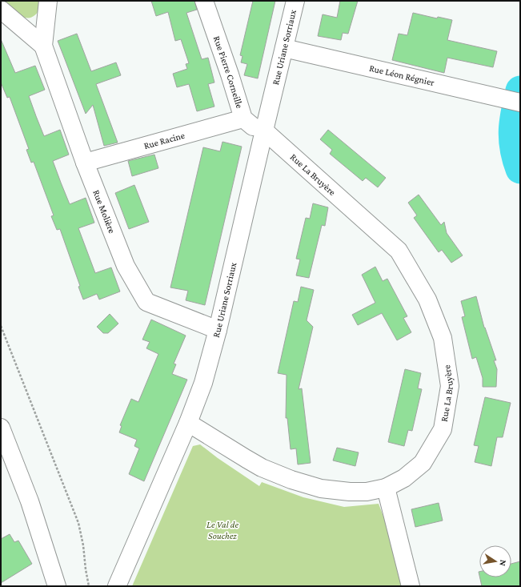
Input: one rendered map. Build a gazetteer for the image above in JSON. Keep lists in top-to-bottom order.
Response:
{
  "streets": {
    "street": [
      "Rue Uriane Sorriaux",
      "Rue Pierre Corneille",
      "Rue Léon Régnier",
      "Rue Racine",
      "Rue La Bruyère",
      "Rue Molière"
    ]
  },
  "crossings": [
    ["Rue Uriane Sorriaux", "Rue Pierre Corneille"],
    ["Rue Uriane Sorriaux", "Rue Léon Régnier"],
    ["Rue Uriane Sorriaux", "Rue La Bruyère"],
    ["Rue Uriane Sorriaux", "Rue Molière"],
    ["Rue Pierre Corneille", "Rue Racine"],
    ["Rue Pierre Corneille", "Rue La Bruyère"],
    ["Rue Racine", "Rue Molière"]
  ],
  "parks": ["Le Val de Souchez"],
  "north": "right"
}
